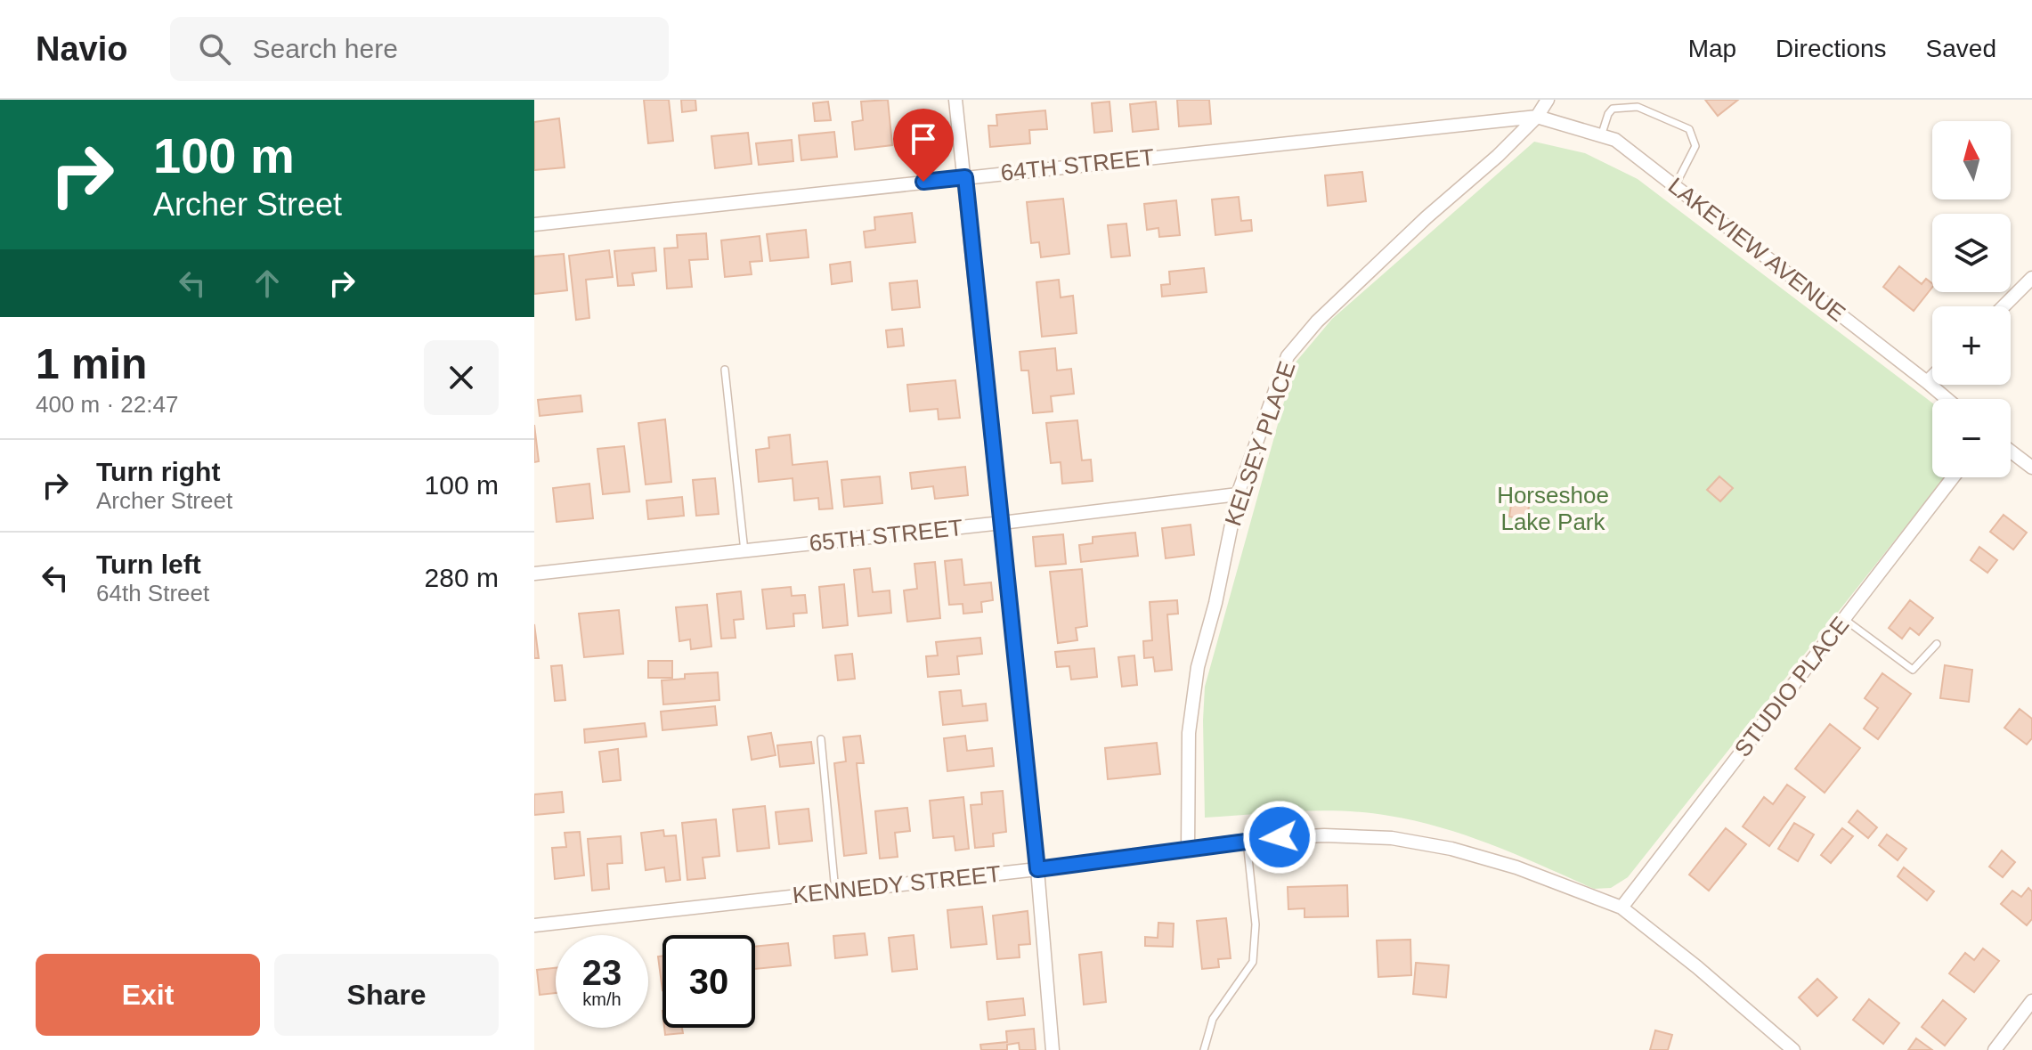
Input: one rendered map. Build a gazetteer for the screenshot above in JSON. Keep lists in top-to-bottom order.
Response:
{
  "streets": {
    "street": [
      "64TH STREET",
      "LAKEVIEW AVENUE",
      "KELSEY PLACE",
      "65TH STREET",
      "STUDIO PLACE",
      "KENNEDY STREET"
    ]
  },
  "crossings": [
    ["64TH STREET", "LAKEVIEW AVENUE"],
    ["64TH STREET", "KELSEY PLACE"],
    ["LAKEVIEW AVENUE", "KELSEY PLACE"],
    ["KELSEY PLACE", "65TH STREET"],
    ["KELSEY PLACE", "KENNEDY STREET"],
    ["STUDIO PLACE", "KENNEDY STREET"]
  ],
  "parks": ["Horseshoe Lake Park"],
  "north": "top",
  "page": {
    "header": "Navio",
    "search": "Search here",
    "nav": ["Map", "Directions", "Saved"],
    "turn": ["100 m", "Archer Street"],
    "map_buttons": ["+", "−"],
    "heading": ["1 min", "400 m · 22:47"],
    "list": [
      {
        "name": "Turn right",
        "note": "Archer Street",
        "value": "100 m"
      },
      {
        "name": "Turn left",
        "note": "64th Street",
        "value": "280 m"
      }
    ],
    "speed": "23 km/h",
    "limit": "30",
    "buttons": ["Exit", "Share"]
  }
}
